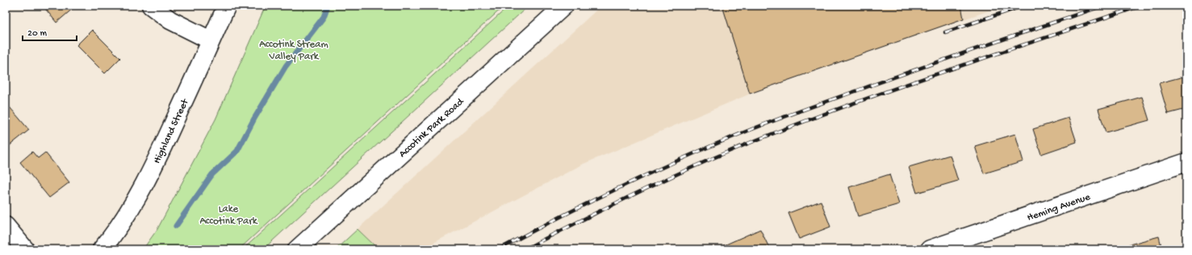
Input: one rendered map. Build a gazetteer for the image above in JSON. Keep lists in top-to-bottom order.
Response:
{
  "streets": {
    "street": ["Accotink Park Road", "Highland Street", "Heming Avenue"]
  },
  "parks": ["Accotink Stream Valley Park", "Lake Accotink Park"],
  "scale_bar": "20 m"
}
